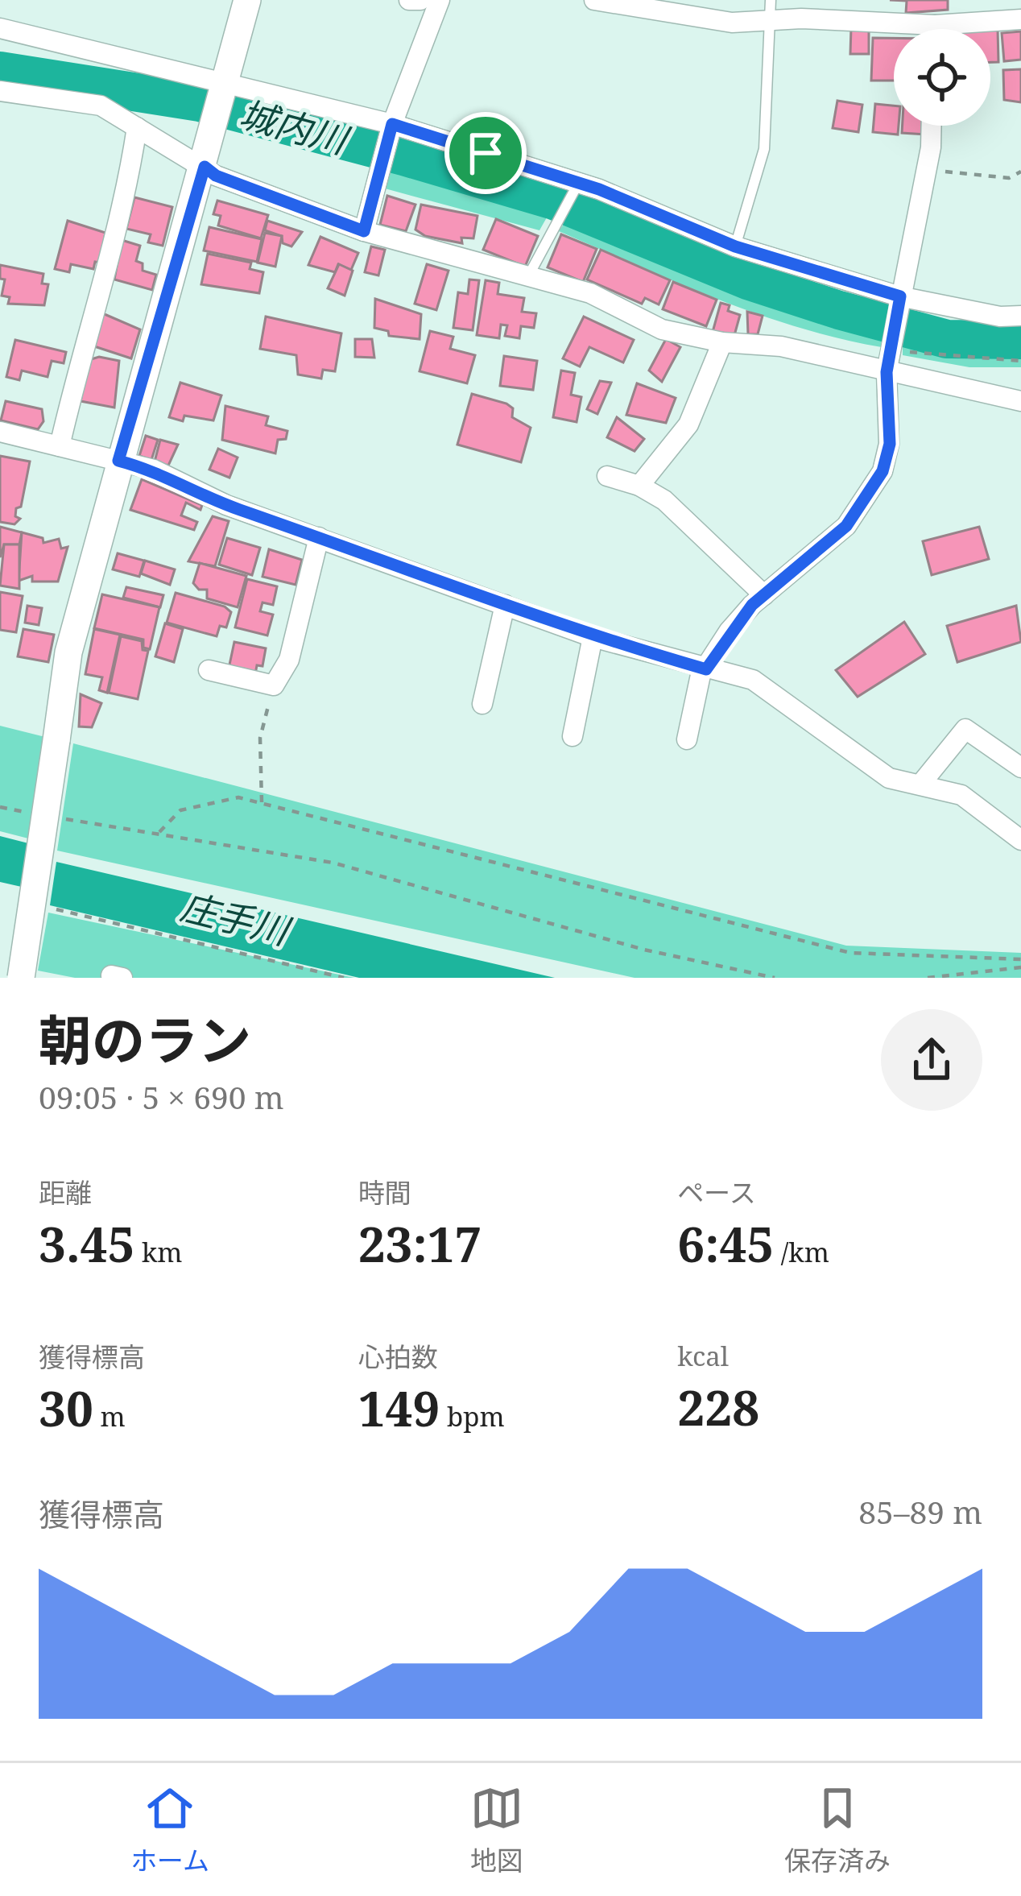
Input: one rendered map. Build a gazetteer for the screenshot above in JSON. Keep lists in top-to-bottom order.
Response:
{
  "water": ["城内川", "庄手川"],
  "page": {
    "heading": ["朝のラン", "09:05 · 5 × 690 m"],
    "stats": [
      ["距離", "3.45 km"],
      ["時間", "23:17"],
      ["ペース", "6:45 /km"],
      ["獲得標高", "30 m"],
      ["心拍数", "149 bpm"],
      ["kcal", "228"]
    ],
    "chart": ["獲得標高", "85–89 m"],
    "tabs": ["ホーム", "地図", "保存済み"]
  }
}
